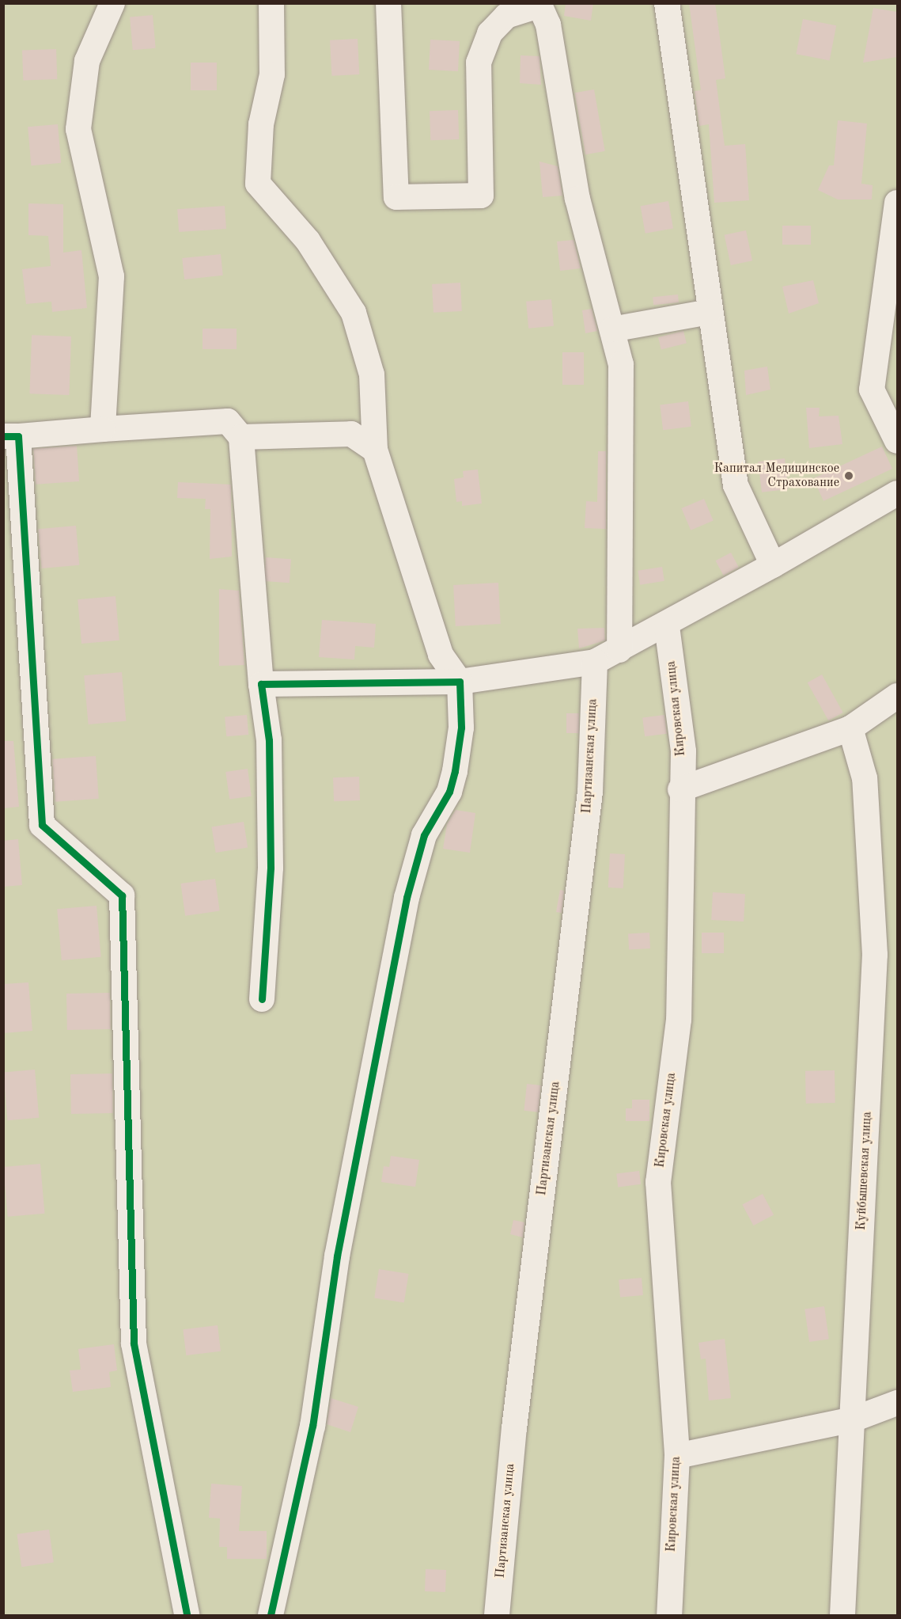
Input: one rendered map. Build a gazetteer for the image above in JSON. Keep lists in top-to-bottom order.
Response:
{
  "streets": {
    "street": ["Кировская улица", "Партизанская улица", "Куйбышевская улица"]
  },
  "places": ["Капитал Медицинское Страхование"]
}
